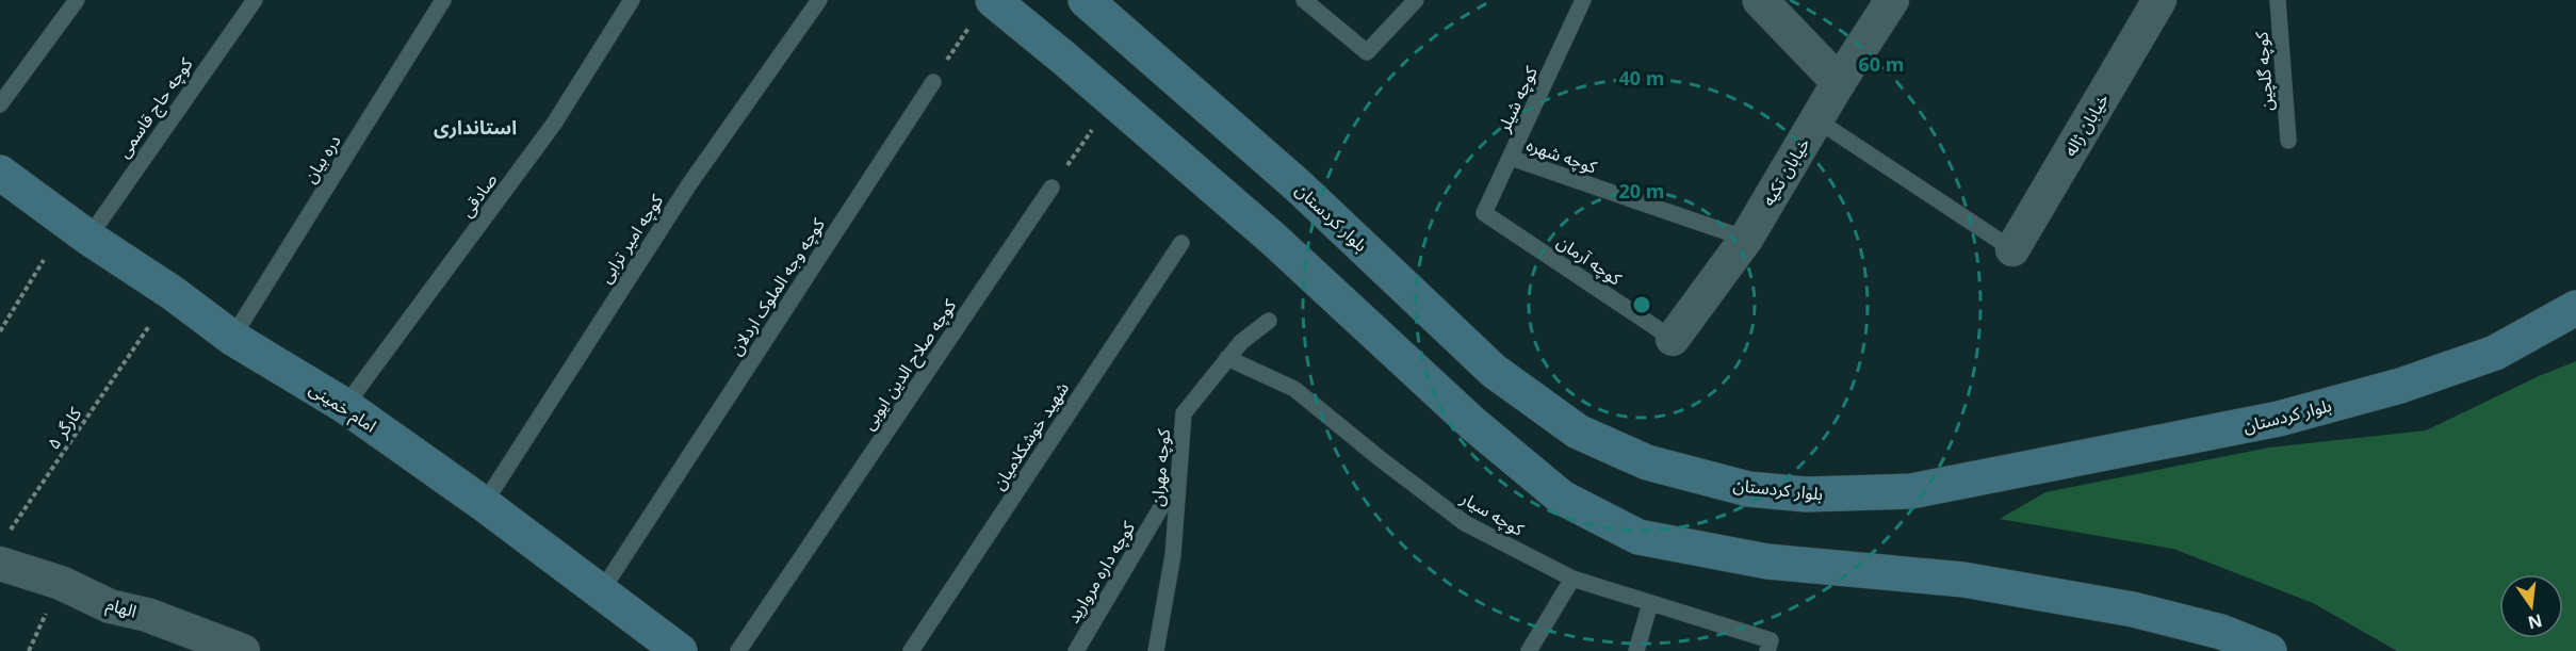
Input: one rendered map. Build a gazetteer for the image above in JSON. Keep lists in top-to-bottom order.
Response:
{
  "streets": {
    "main road": ["بلوار کردستان", "امام خمینی"],
    "street": ["خیابان ژاله", "خیابان تکیه", "الهام"],
    "lane": [
      "کوچه گلچین",
      "کوچه شیلر",
      "کوچه حاج قاسمی",
      "کوچه شهره",
      "دره بیان",
      "صادقی",
      "کوچه امیر ترابی",
      "کوچه آرمان",
      "کوچه وجه الملوک اردلان",
      "کوچه صلاح الدین ایوبی",
      "شهید خوشکلامیان",
      "کوچه مهران",
      "کوچه سیار",
      "کوچه داره مروارید"
    ],
    "path": ["کارگر ۵"]
  },
  "crossings": [
    ["کوچه شیلر", "کوچه شهره"],
    ["کوچه شیلر", "کوچه آرمان"],
    ["کوچه حاج قاسمی", "امام خمینی"],
    ["کوچه شهره", "خیابان تکیه"],
    ["دره بیان", "امام خمینی"],
    ["خیابان تکیه", "کوچه آرمان"],
    ["صادقی", "امام خمینی"],
    ["کوچه امیر ترابی", "امام خمینی"],
    ["کوچه وجه الملوک اردلان", "امام خمینی"],
    ["کارگر ۵", "الهام"],
    ["کوچه مهران", "کوچه سیار"],
    ["کوچه مهران", "کوچه داره مروارید"]
  ],
  "districts": ["استانداری"],
  "north": "bottom",
  "rings": ["60 m", "40 m", "20 m"]
}
